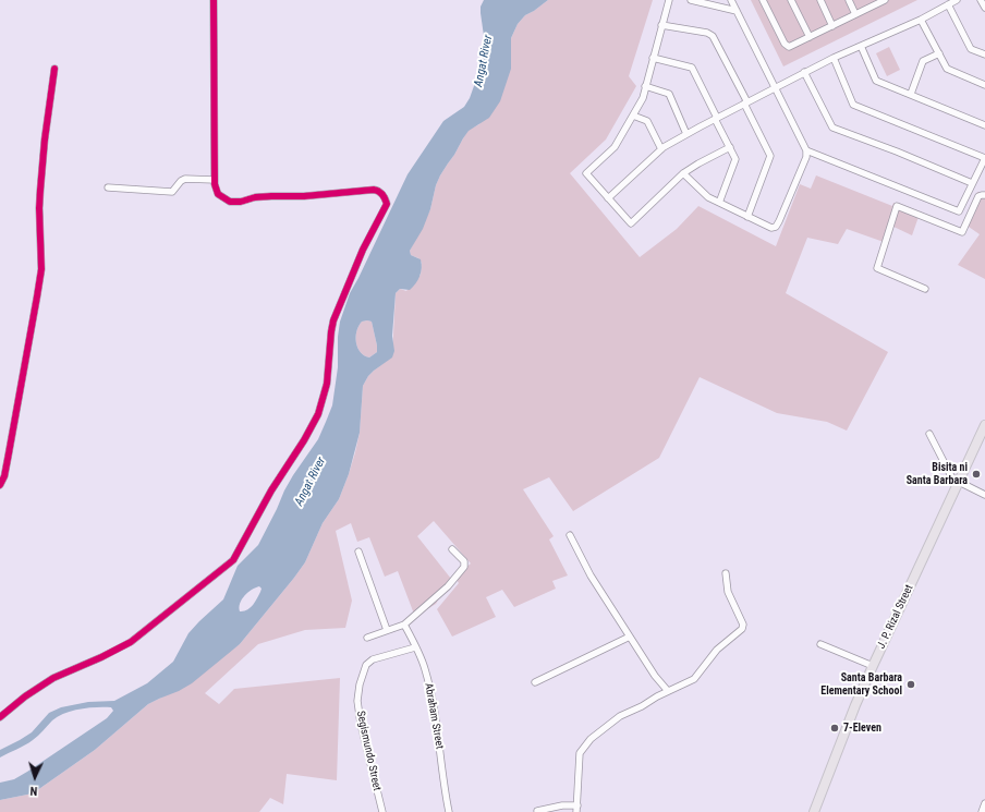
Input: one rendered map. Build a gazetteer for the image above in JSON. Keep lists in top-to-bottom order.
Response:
{
  "streets": {
    "main road": ["J. P. Rizal Street"],
    "street": ["Abraham Street", "Segismundo Street"]
  },
  "crossings": [
    ["Abraham Street", "Segismundo Street"]
  ],
  "water": ["Angat River"],
  "places": ["Bisita ni Santa Barbara", "Santa Barbara Elementary School", "7-Eleven"],
  "north": "bottom"
}
